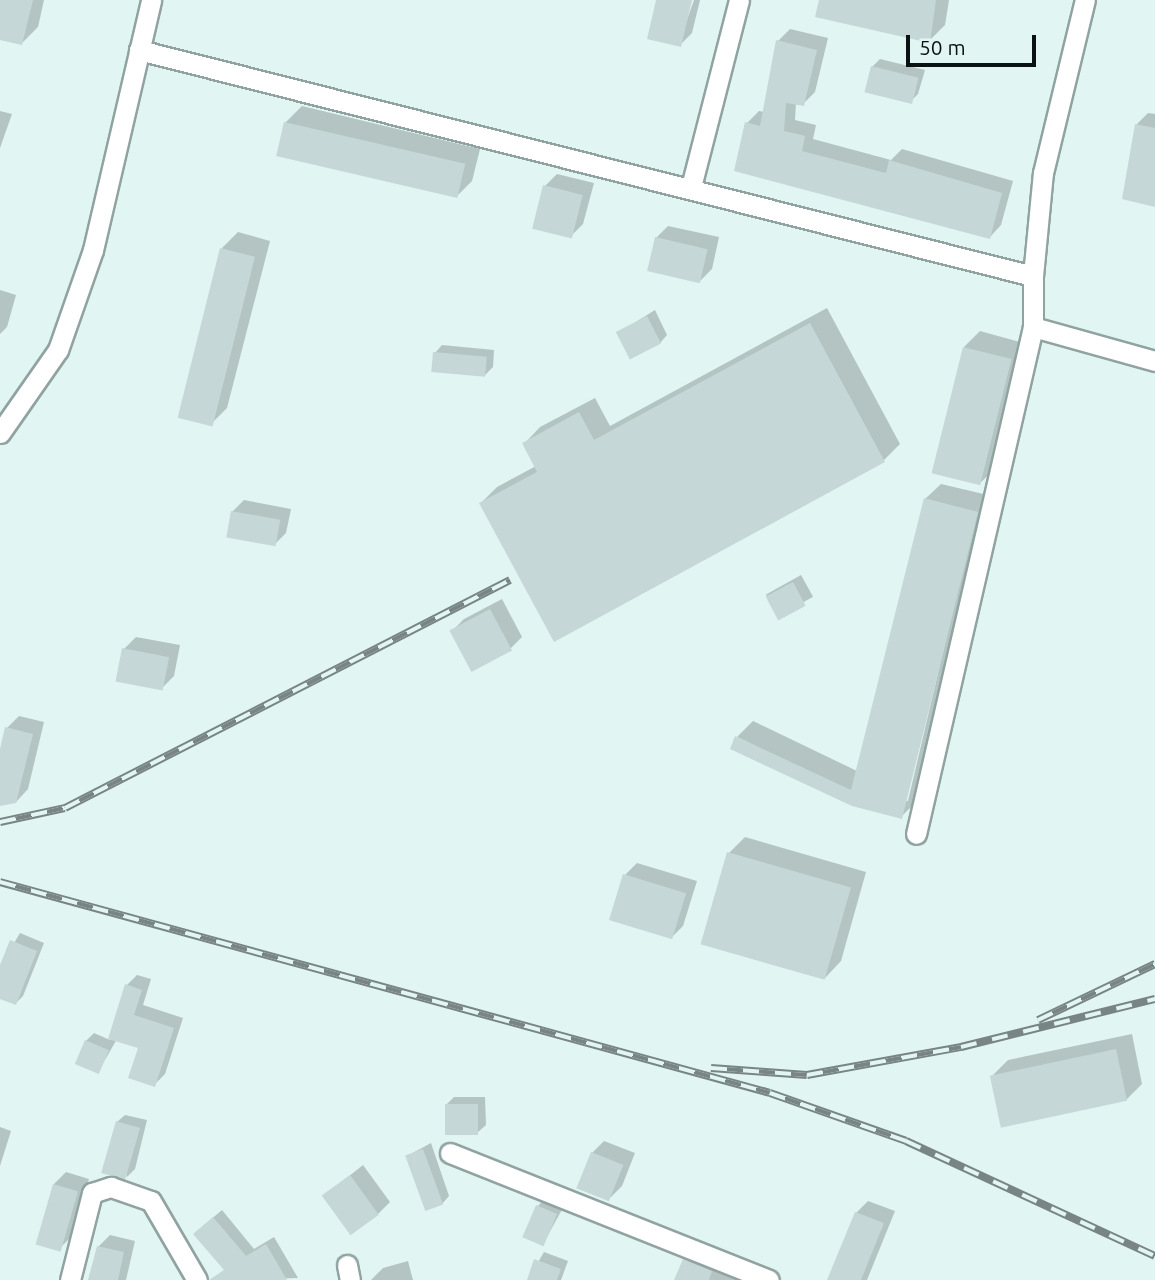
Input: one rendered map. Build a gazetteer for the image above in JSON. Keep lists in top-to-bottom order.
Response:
{
  "scale_bar": "50 m"
}
